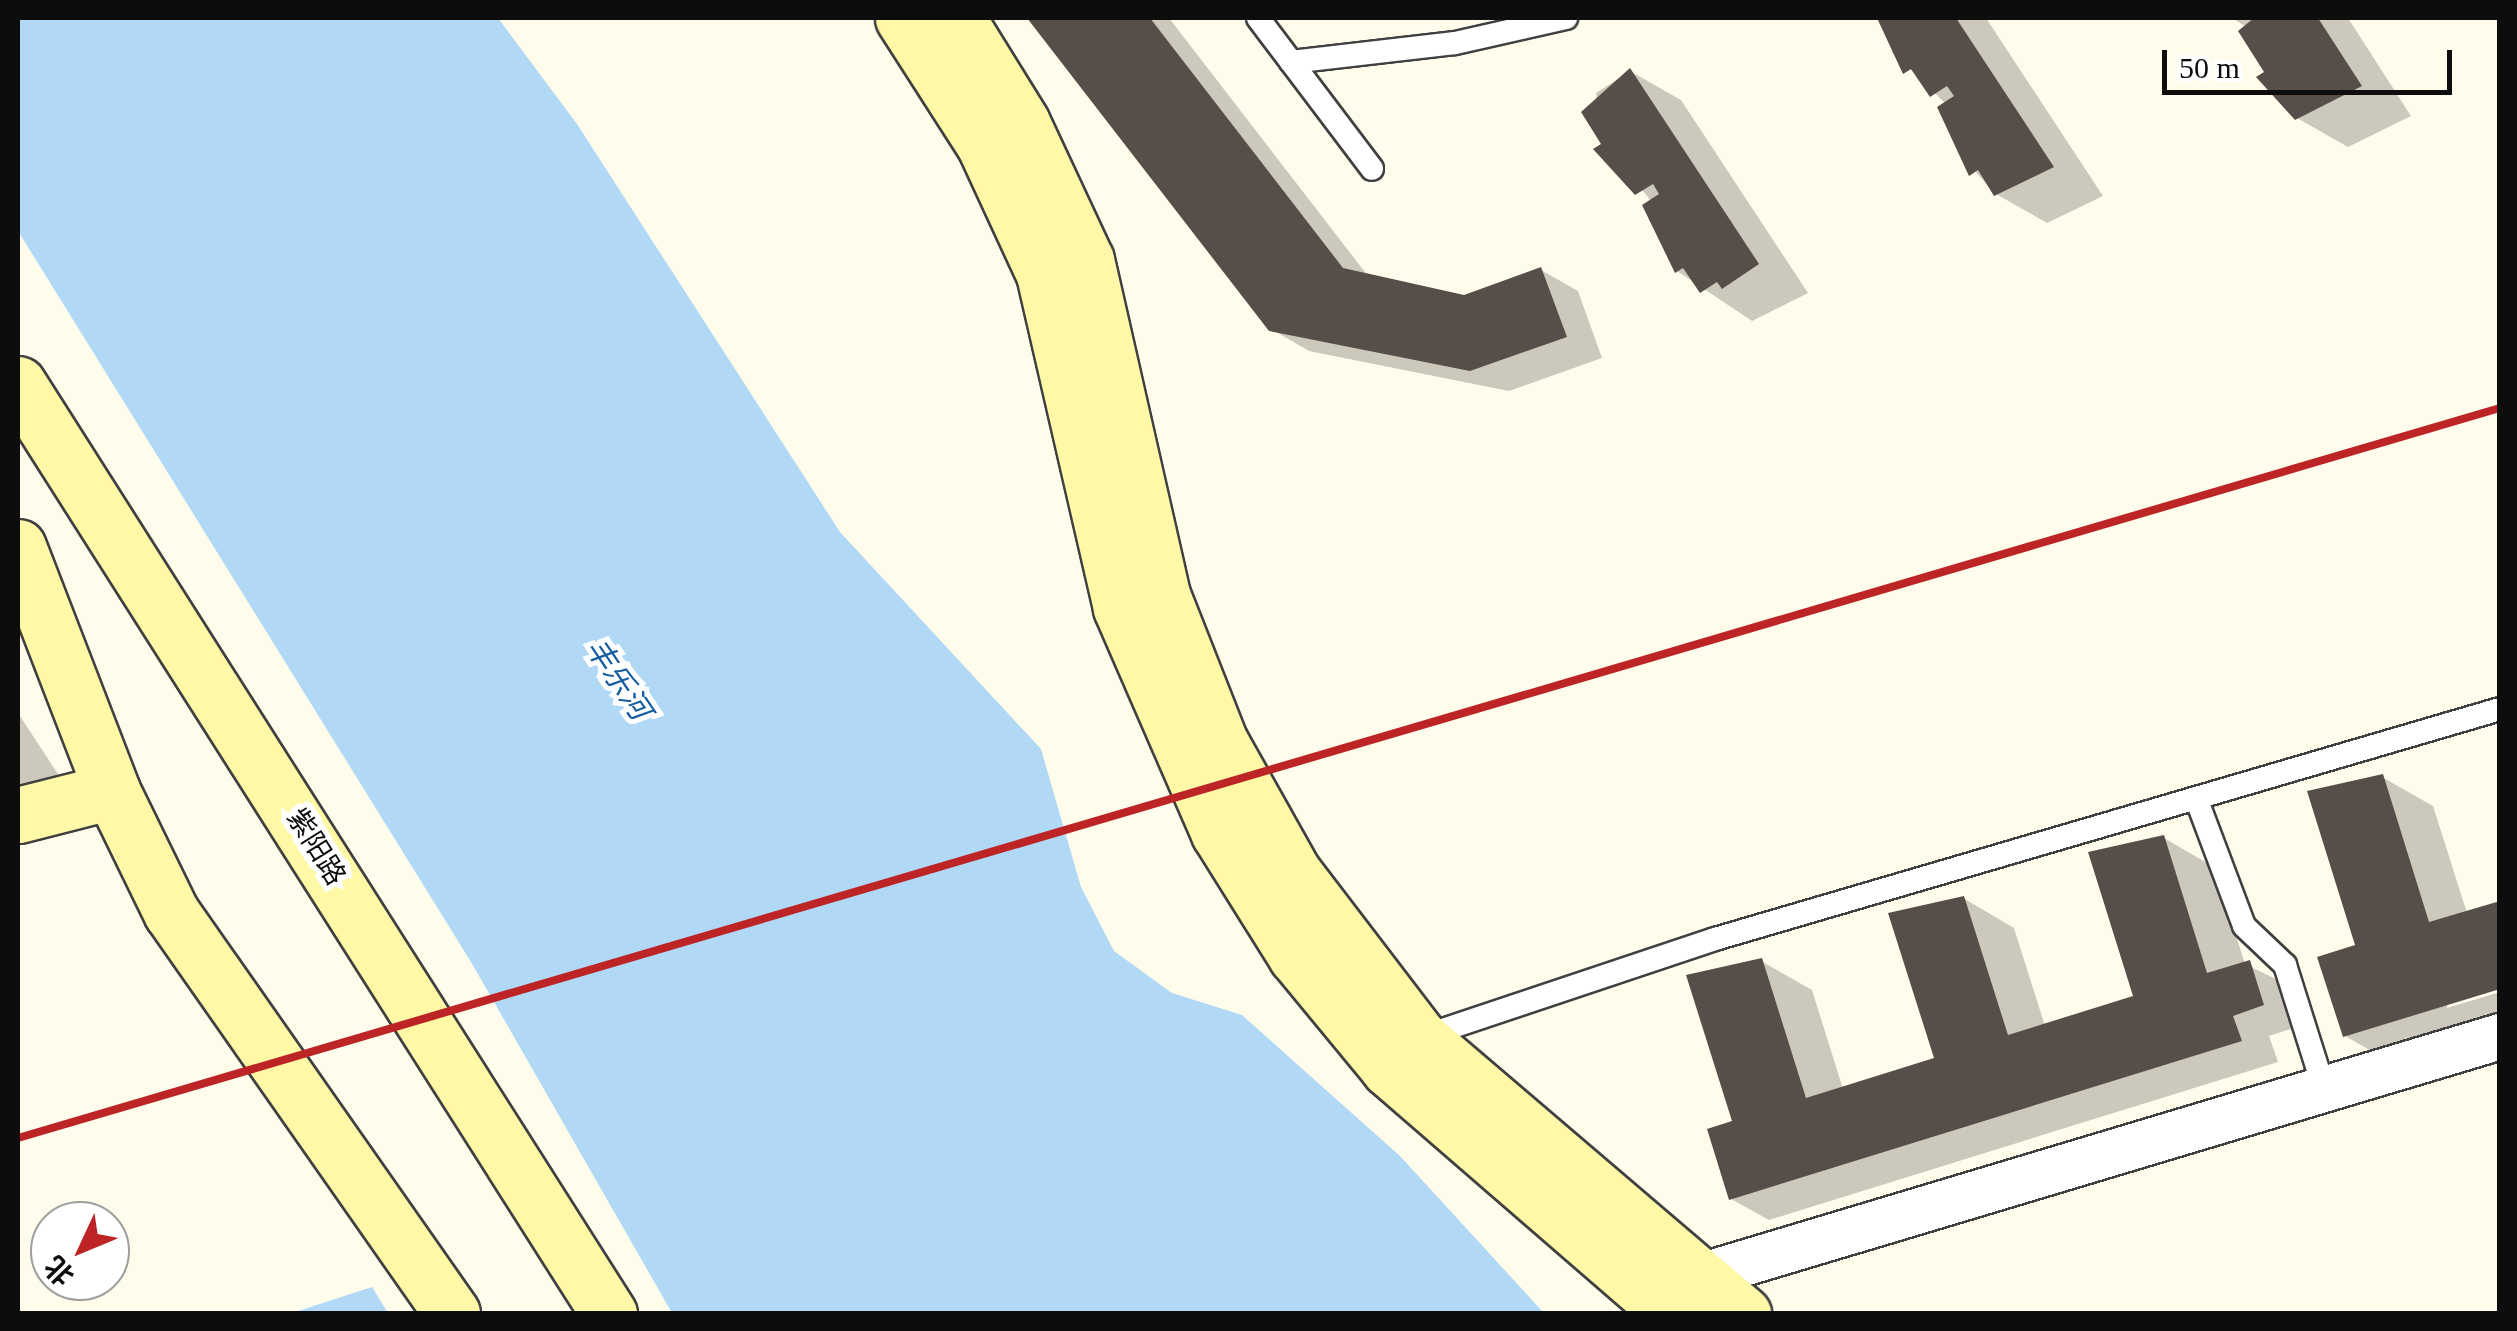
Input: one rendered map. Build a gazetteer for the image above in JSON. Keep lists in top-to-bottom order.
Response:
{
  "streets": {
    "street": ["紫阳路"]
  },
  "water": ["丰乐河"],
  "scale_bar": "50 m",
  "north": "bottom left"
}
